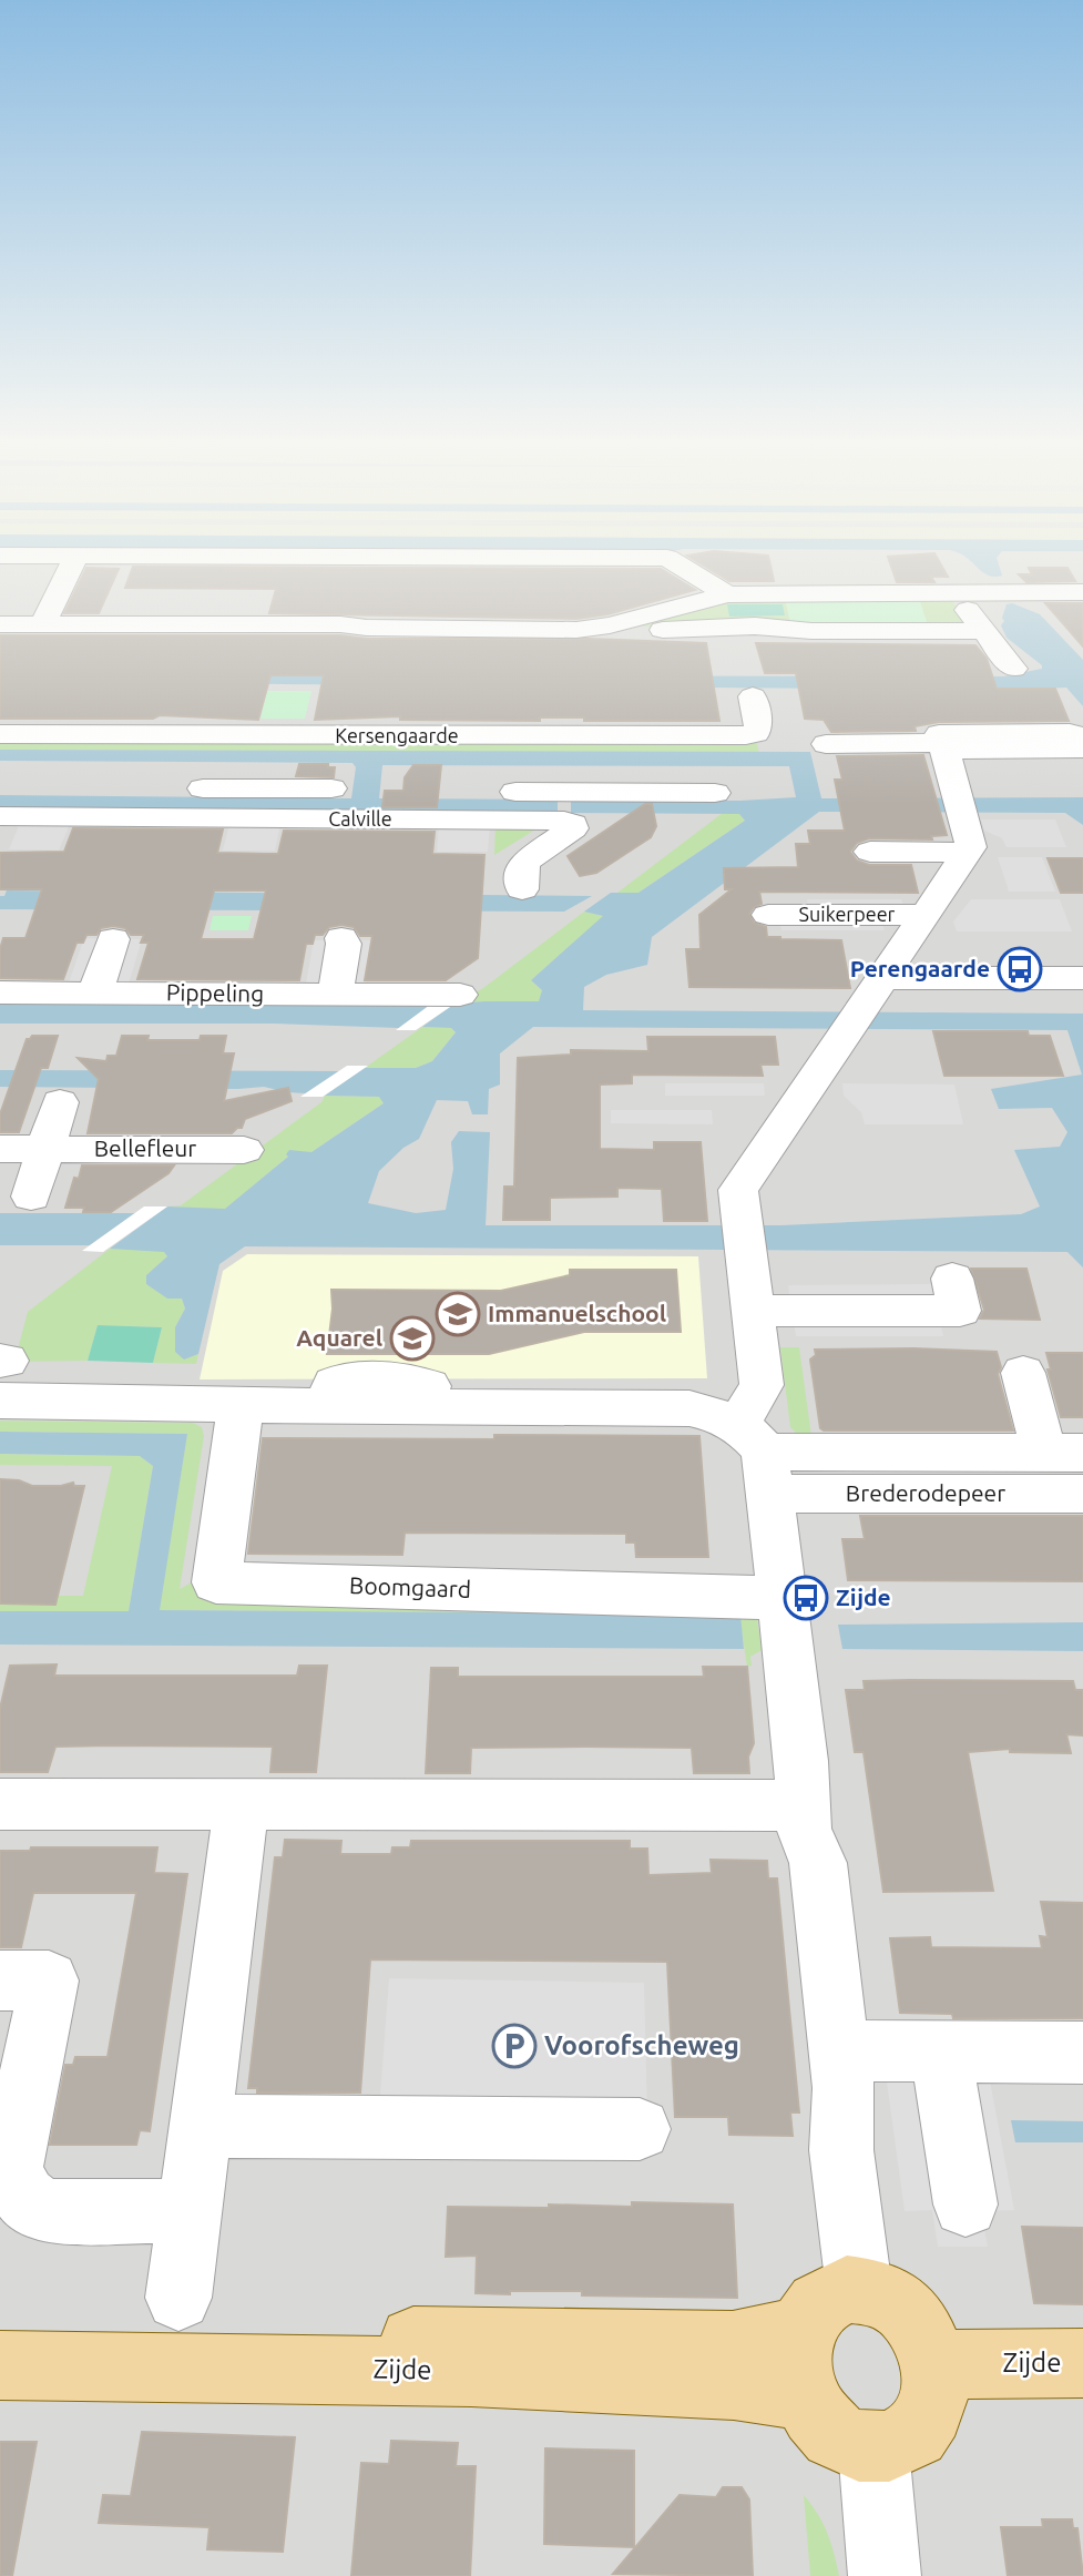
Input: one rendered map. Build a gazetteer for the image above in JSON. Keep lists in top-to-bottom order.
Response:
{
  "streets": {
    "main road": ["Zijde"],
    "street": [
      "Kersengaarde",
      "Calville",
      "Suikerpeer",
      "Pippeling",
      "Bellefleur",
      "Brederodepeer",
      "Boomgaard"
    ]
  },
  "places": {
    "bus stop": ["Perengaarde", "Zijde"],
    "school or university": ["Immanuelschool", "Aquarel"],
    "parking": ["Voorofscheweg"]
  }
}
